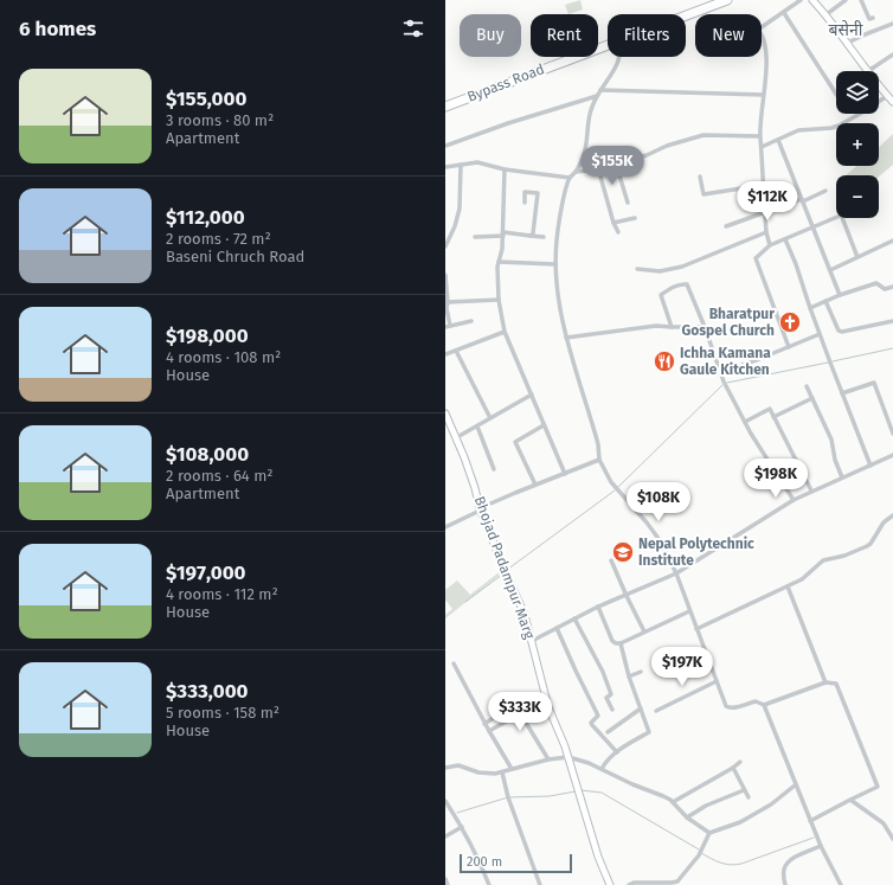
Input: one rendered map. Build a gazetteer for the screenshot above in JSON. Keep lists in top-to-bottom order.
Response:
{
  "streets": {
    "highway": ["Bypass Road"],
    "street": ["Bhojad Padampur Marg"]
  },
  "districts": ["बसेनी"],
  "places": {
    "church": ["Bharatpur Gospel Church"],
    "restaurant": ["Ichha Kamana Gaule Kitchen"],
    "school or university": ["Nepal Polytechnic Institute"]
  },
  "scale_bar": "200 m",
  "page": {
    "heading": "6 homes",
    "chip": [
      "Buy",
      "Rent",
      "Filters",
      "New"
    ],
    "list": [
      {
        "name": "$155,000",
        "note": "3 rooms · 80 m² · Apartment"
      },
      {
        "name": "$112,000",
        "note": "2 rooms · 72 m² · Baseni Chruch Road"
      },
      {
        "name": "$198,000",
        "note": "4 rooms · 108 m² · House"
      },
      {
        "name": "$108,000",
        "note": "2 rooms · 64 m² · Apartment"
      },
      {
        "name": "$197,000",
        "note": "4 rooms · 112 m² · House"
      },
      {
        "name": "$333,000",
        "note": "5 rooms · 158 m² · House"
      }
    ],
    "map_buttons": ["+", "−"],
    "price": [
      "$155K",
      "$112K",
      "$198K",
      "$108K",
      "$197K",
      "$333K"
    ],
    "scale": "200 m"
  }
}
